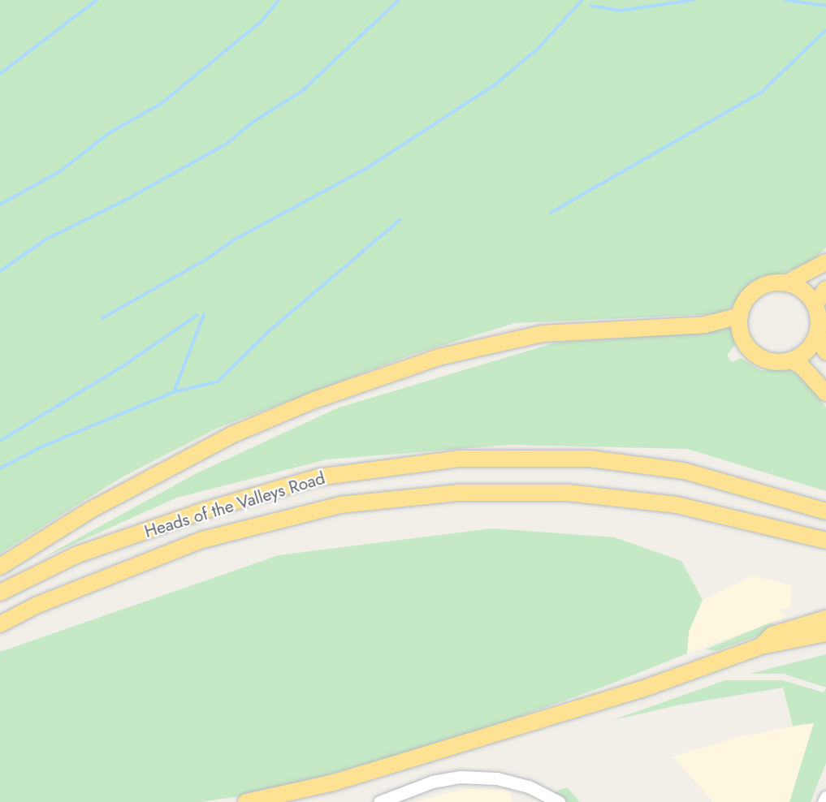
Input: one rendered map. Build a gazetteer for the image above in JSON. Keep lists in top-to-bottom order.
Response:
{
  "streets": {
    "highway": ["Heads of the Valleys Road"]
  }
}
